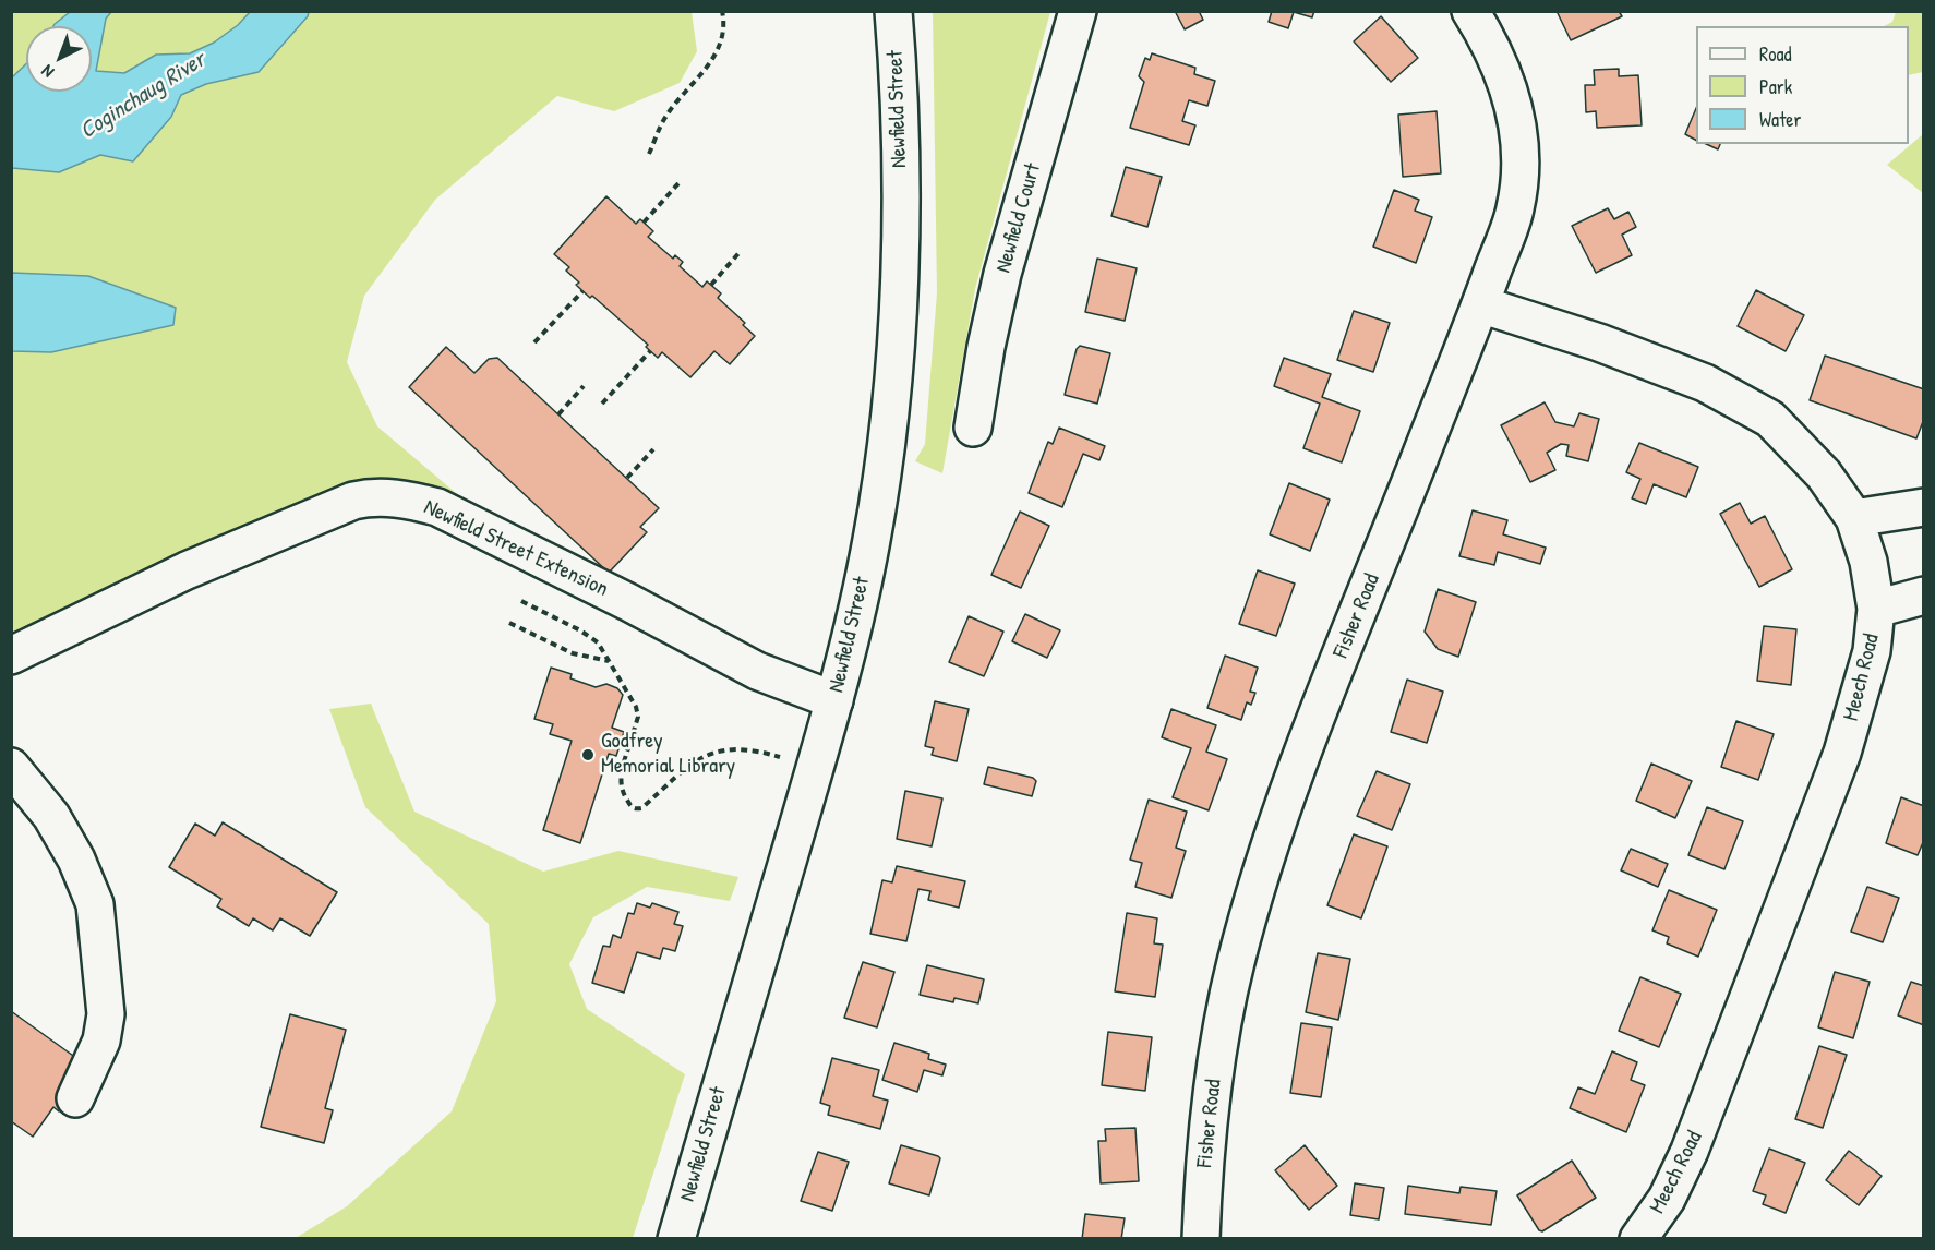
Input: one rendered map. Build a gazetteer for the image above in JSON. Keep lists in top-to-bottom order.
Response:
{
  "streets": {
    "street": [
      "Newfield Street",
      "Newfield Court",
      "Newfield Street Extension",
      "Fisher Road",
      "Meech Road"
    ]
  },
  "crossings": [
    ["Newfield Street", "Newfield Street Extension"],
    ["Fisher Road", "Meech Road"]
  ],
  "water": ["Coginchaug River"],
  "places": ["Godfrey Memorial Library"],
  "legend": ["Road", "Park", "Water"],
  "north": "bottom left"
}
